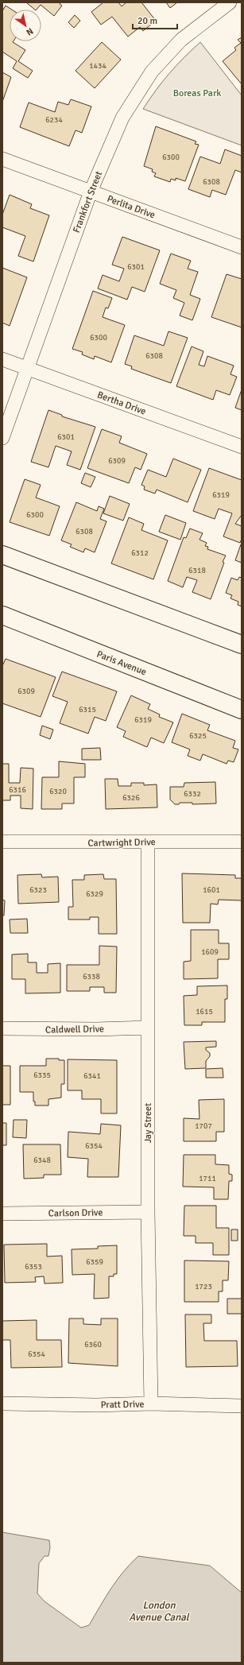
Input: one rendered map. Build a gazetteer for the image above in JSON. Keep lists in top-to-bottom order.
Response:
{
  "streets": {
    "street": [
      "Frankfort Street",
      "Perlita Drive",
      "Bertha Drive",
      "Paris Avenue",
      "Cartwright Drive",
      "Caldwell Drive",
      "Jay Street",
      "Carlson Drive",
      "Pratt Drive"
    ]
  },
  "crossings": [
    ["Frankfort Street", "Perlita Drive"],
    ["Frankfort Street", "Bertha Drive"],
    ["Cartwright Drive", "Jay Street"],
    ["Caldwell Drive", "Jay Street"],
    ["Jay Street", "Carlson Drive"],
    ["Jay Street", "Pratt Drive"]
  ],
  "water": ["London Avenue Canal"],
  "parks": ["Boreas Park"],
  "house_numbers": [
    "1434",
    "6234",
    "6300",
    "6308",
    "6301",
    "6300",
    "6308",
    "6301",
    "6309",
    "6319",
    "6300",
    "6308",
    "6312",
    "6318",
    "6309",
    "6315",
    "6319",
    "6325",
    "6316",
    "6320",
    "6332",
    "6326",
    "6323",
    "1601",
    "6329",
    "1609",
    "6338",
    "1615",
    "6335",
    "6341",
    "1707",
    "6354",
    "6348",
    "1711",
    "6359",
    "6353",
    "1723",
    "6360",
    "6354"
  ],
  "scale_bar": "20 m",
  "north": "bottom right"
}
